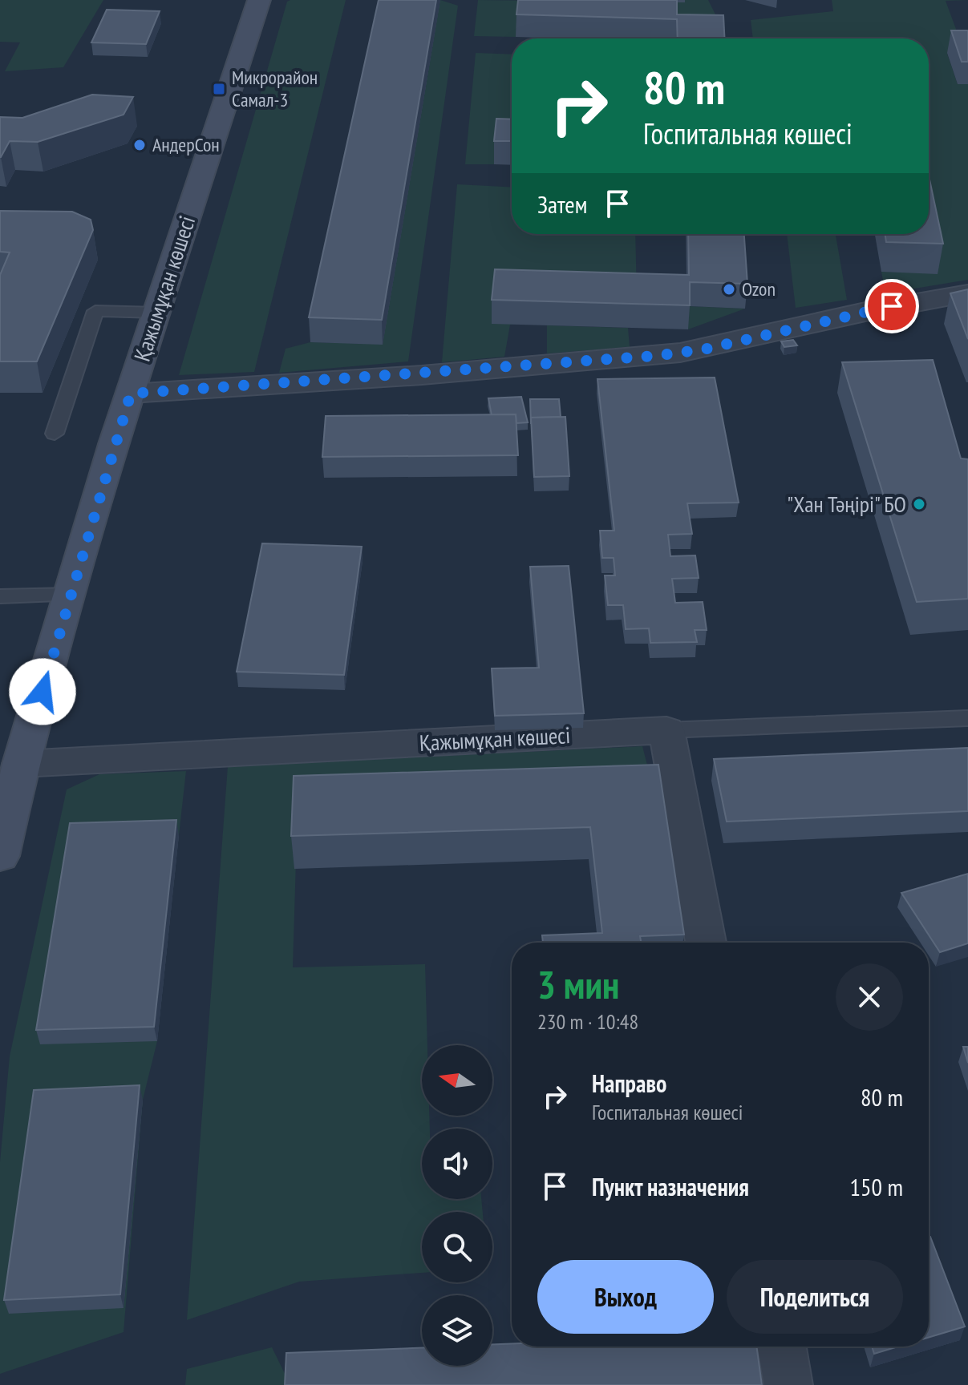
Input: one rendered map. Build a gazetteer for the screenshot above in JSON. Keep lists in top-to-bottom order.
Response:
{
  "streets": {
    "street": ["Қажымұқан көшесі"]
  },
  "places": {
    "transit": ["Микрорайон Самал-3"],
    "other": ["АндерСон", "Ozon", "\"Хан Тәңірі\" БО"]
  },
  "north": "left",
  "page": {
    "turn": ["80 m", "Госпитальная көшесі"],
    "then": "Затем",
    "heading": ["3 мин", "230 m · 10:48"],
    "list": [
      {
        "name": "Направо",
        "note": "Госпитальная көшесі",
        "value": "80 m"
      },
      {
        "name": "Пункт назначения",
        "value": "150 m"
      }
    ],
    "buttons": ["Выход", "Поделиться"]
  }
}
